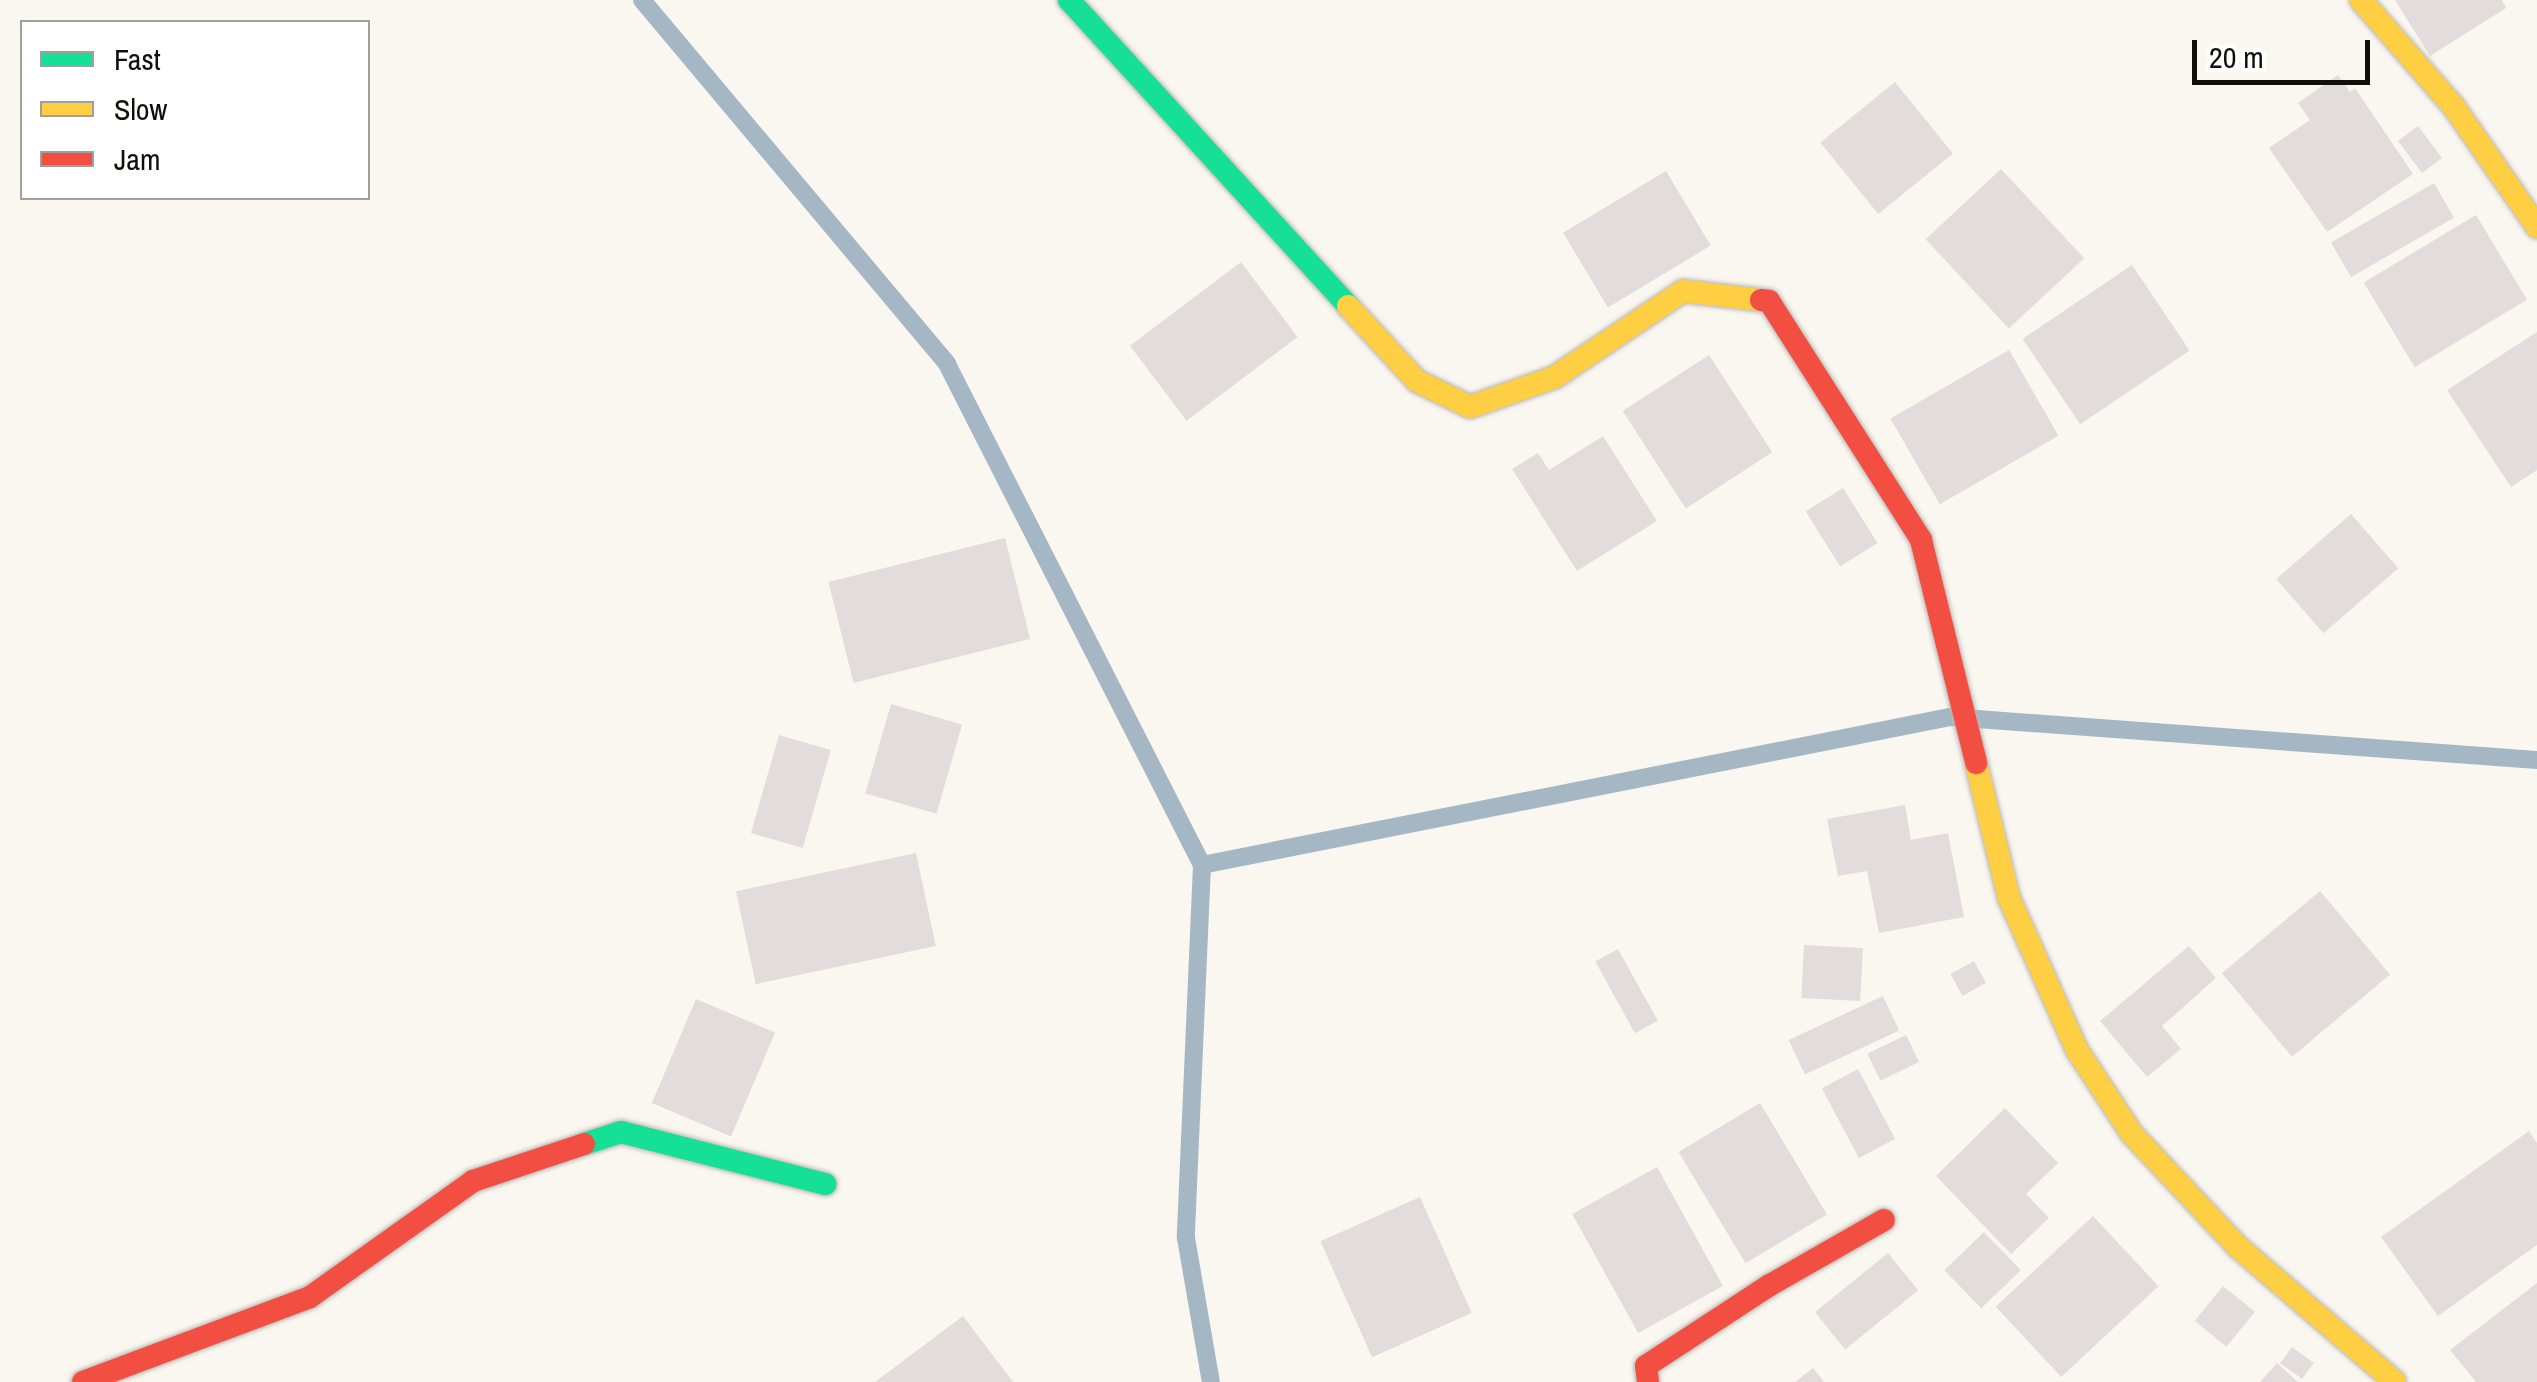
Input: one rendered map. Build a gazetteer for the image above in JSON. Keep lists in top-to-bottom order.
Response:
{
  "legend": ["Fast", "Slow", "Jam"],
  "scale_bar": "20 m"
}
